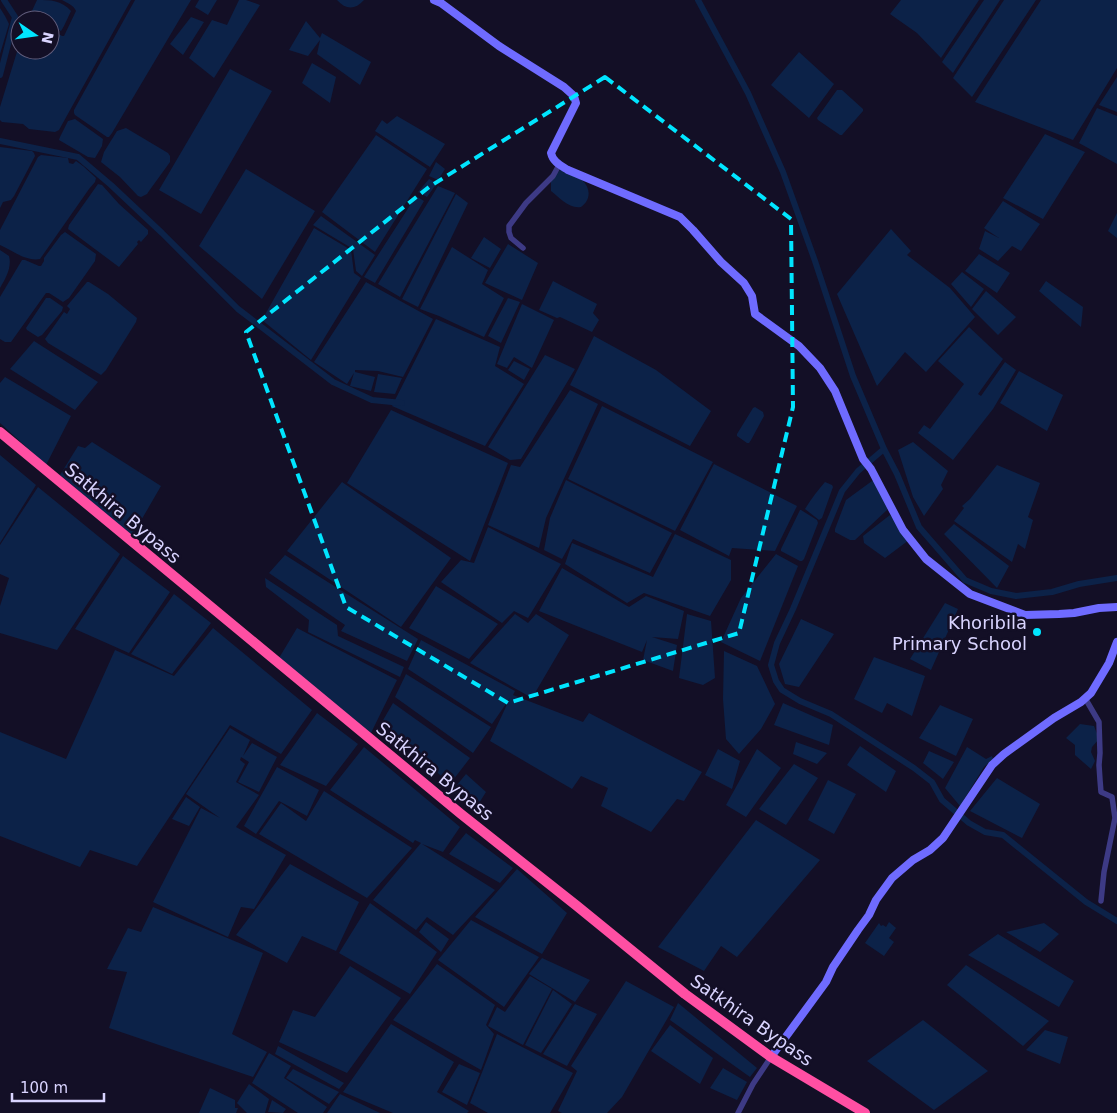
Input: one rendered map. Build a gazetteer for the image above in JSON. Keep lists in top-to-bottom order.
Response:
{
  "streets": {
    "highway": ["Satkhira Bypass"]
  },
  "places": ["Khoribila Primary School"],
  "scale_bar": "100 m",
  "north": "right"
}
